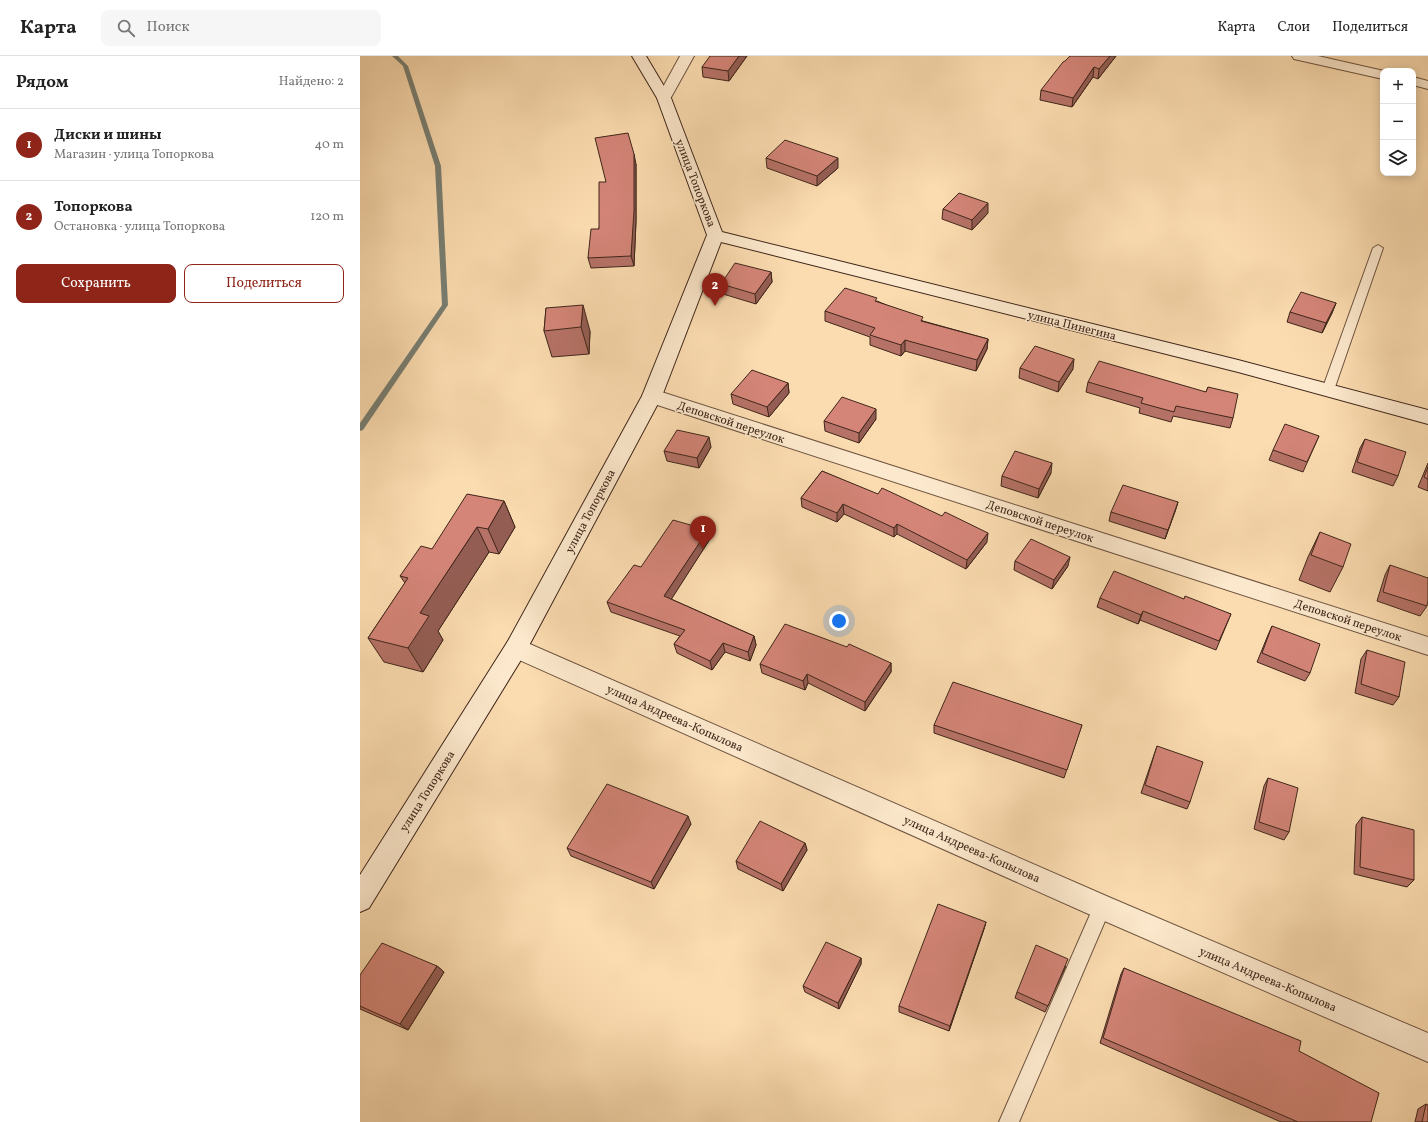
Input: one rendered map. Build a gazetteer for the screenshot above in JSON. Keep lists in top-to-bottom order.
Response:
{
  "streets": {
    "street": [
      "улица Топоркова",
      "улица Пинегина",
      "Деповской переулок",
      "улица Андреева-Копылова"
    ]
  },
  "crossings": [
    ["улица Топоркова", "улица Пинегина"],
    ["улица Топоркова", "Деповской переулок"],
    ["улица Топоркова", "улица Андреева-Копылова"]
  ],
  "page": {
    "header": "Карта",
    "search": "Поиск",
    "nav": ["Карта", "Слои", "Поделиться"],
    "heading": ["Рядом", "Найдено: 2"],
    "map_buttons": ["+", "−"],
    "list": [
      {
        "mark": "1",
        "name": "Диски и шины",
        "note": "Магазин · улица Топоркова",
        "value": "40 m"
      },
      {
        "mark": "2",
        "name": "Топоркова",
        "note": "Остановка · улица Топоркова",
        "value": "120 m"
      }
    ],
    "buttons": ["Сохранить", "Поделиться"],
    "pins": ["2", "1"]
  }
}
